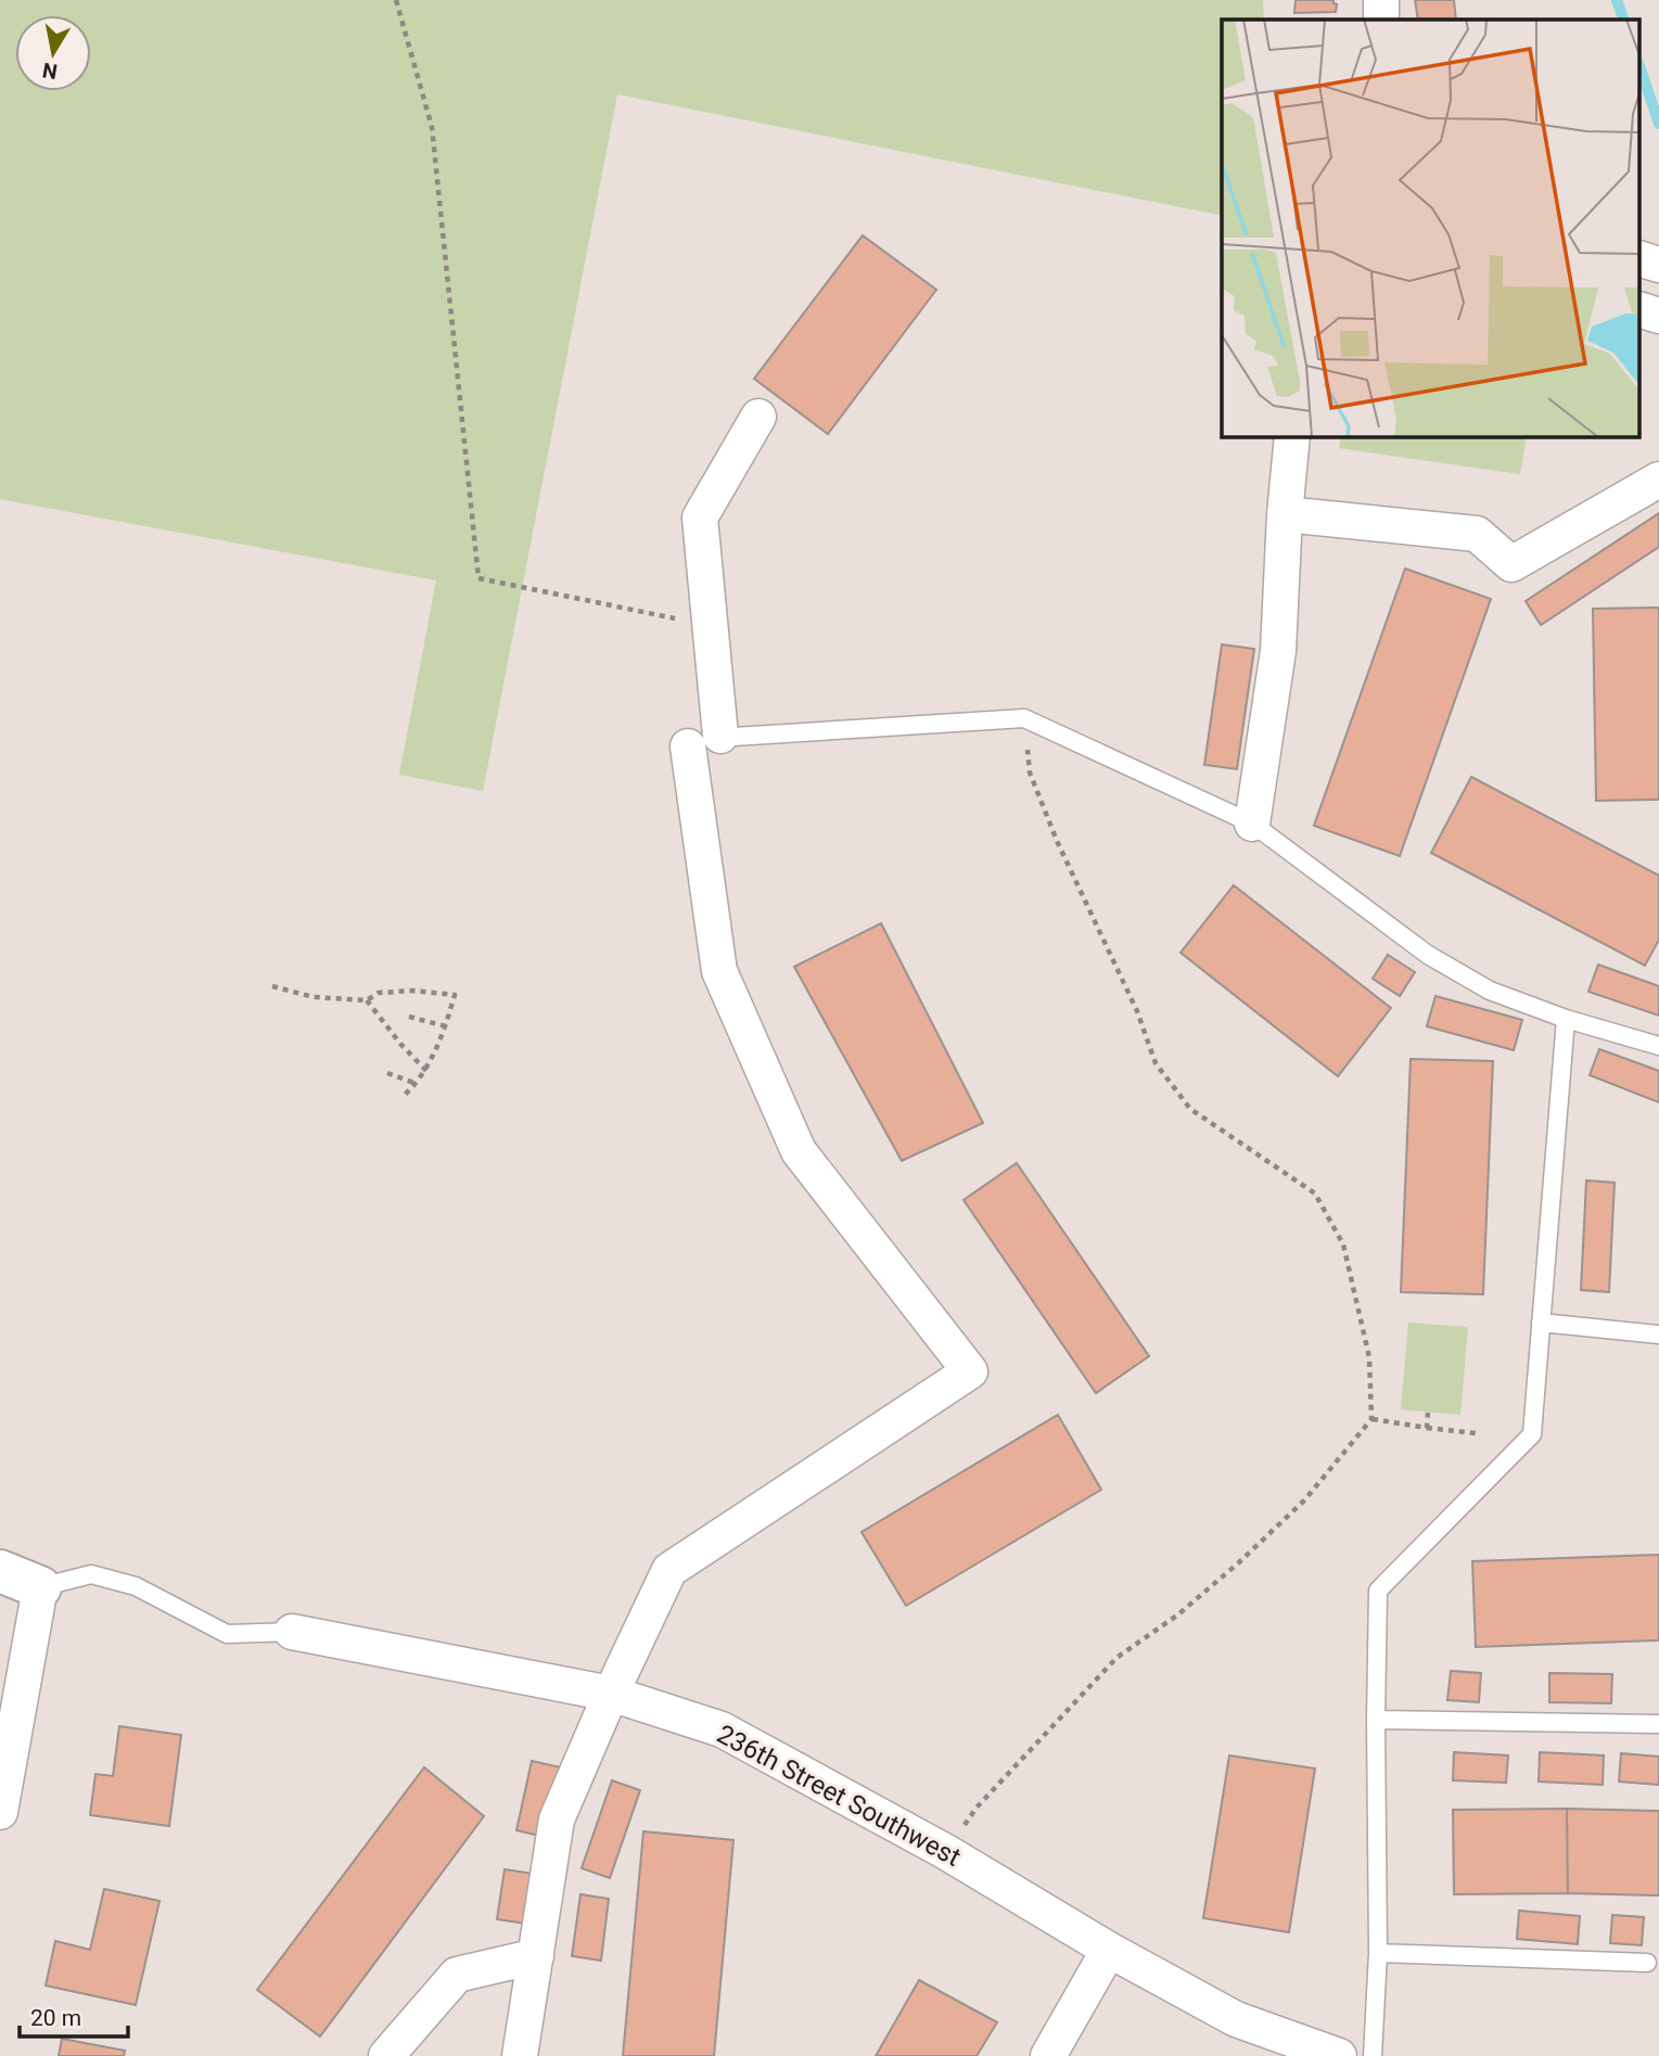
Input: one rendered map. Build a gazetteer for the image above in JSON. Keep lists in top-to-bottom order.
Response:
{
  "streets": {
    "street": ["236th Street Southwest"]
  },
  "scale_bar": "20 m",
  "north": "bottom"
}
